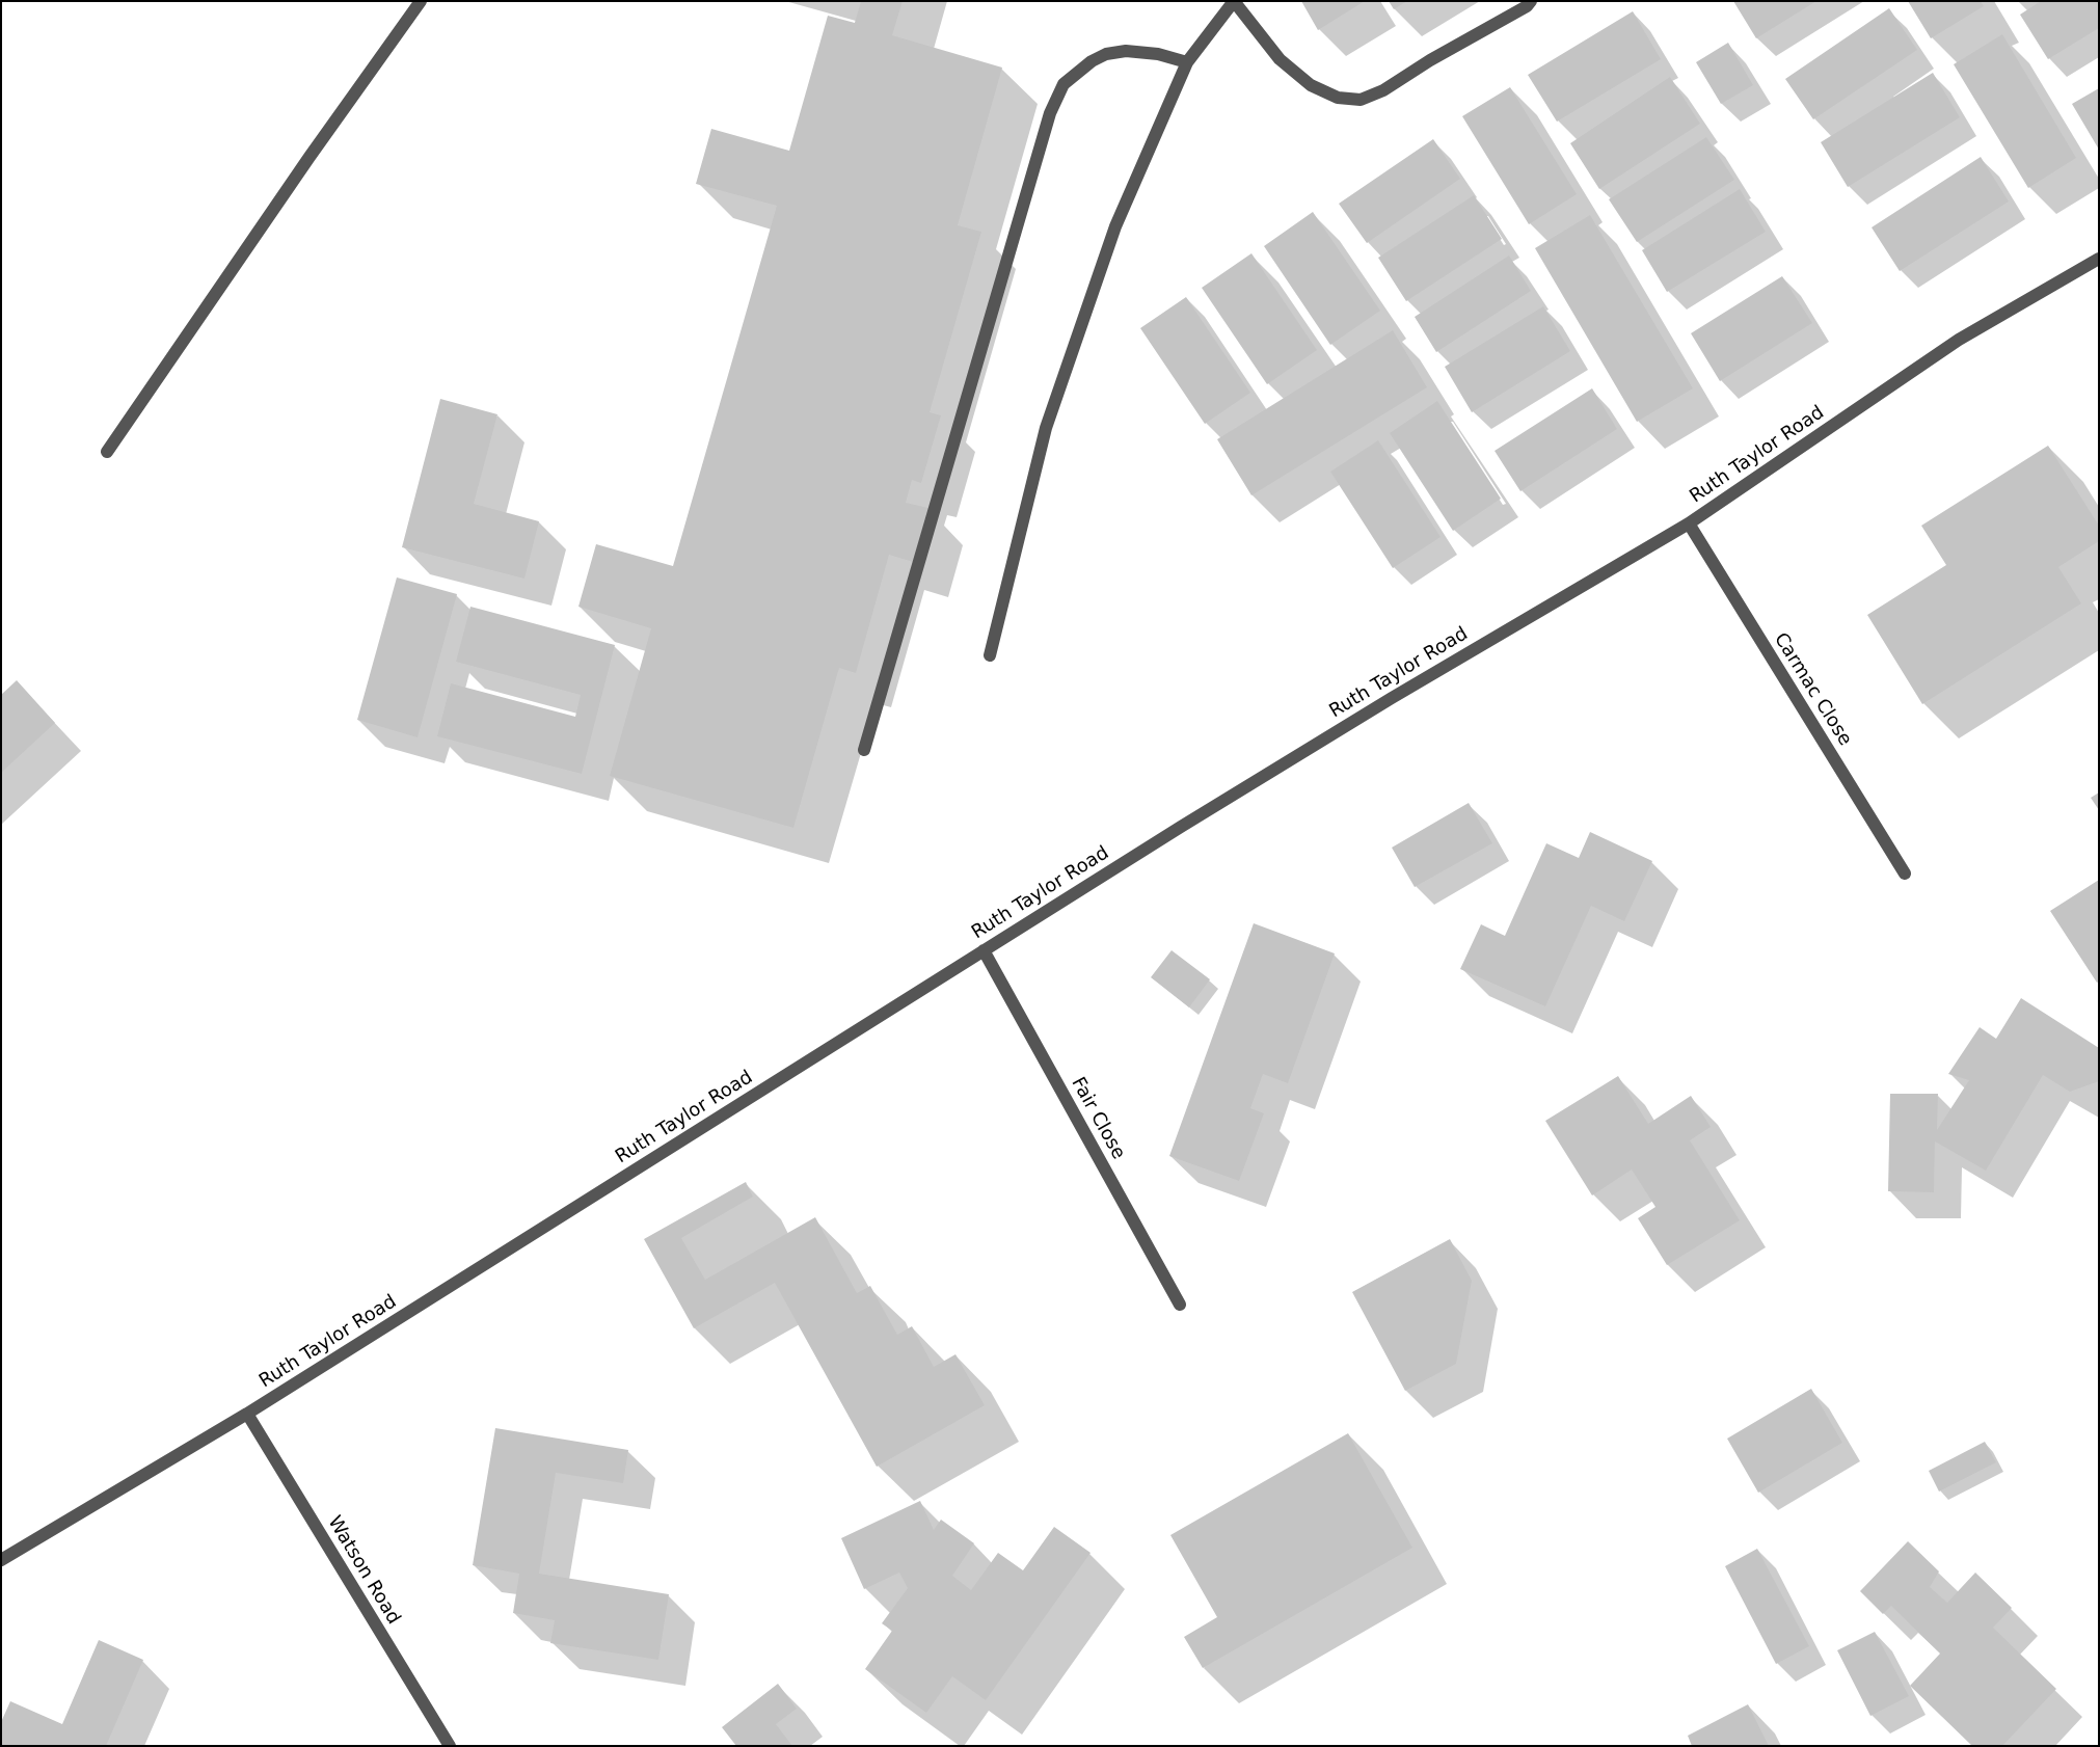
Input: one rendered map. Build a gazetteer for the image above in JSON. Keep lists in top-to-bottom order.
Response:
{
  "streets": {
    "street": [
      "Ruth Taylor Road",
      "Carmac Close",
      "Fair Close",
      "Watson Road"
    ]
  },
  "crossings": [
    ["Ruth Taylor Road", "Carmac Close"],
    ["Ruth Taylor Road", "Fair Close"],
    ["Ruth Taylor Road", "Watson Road"]
  ]
}
